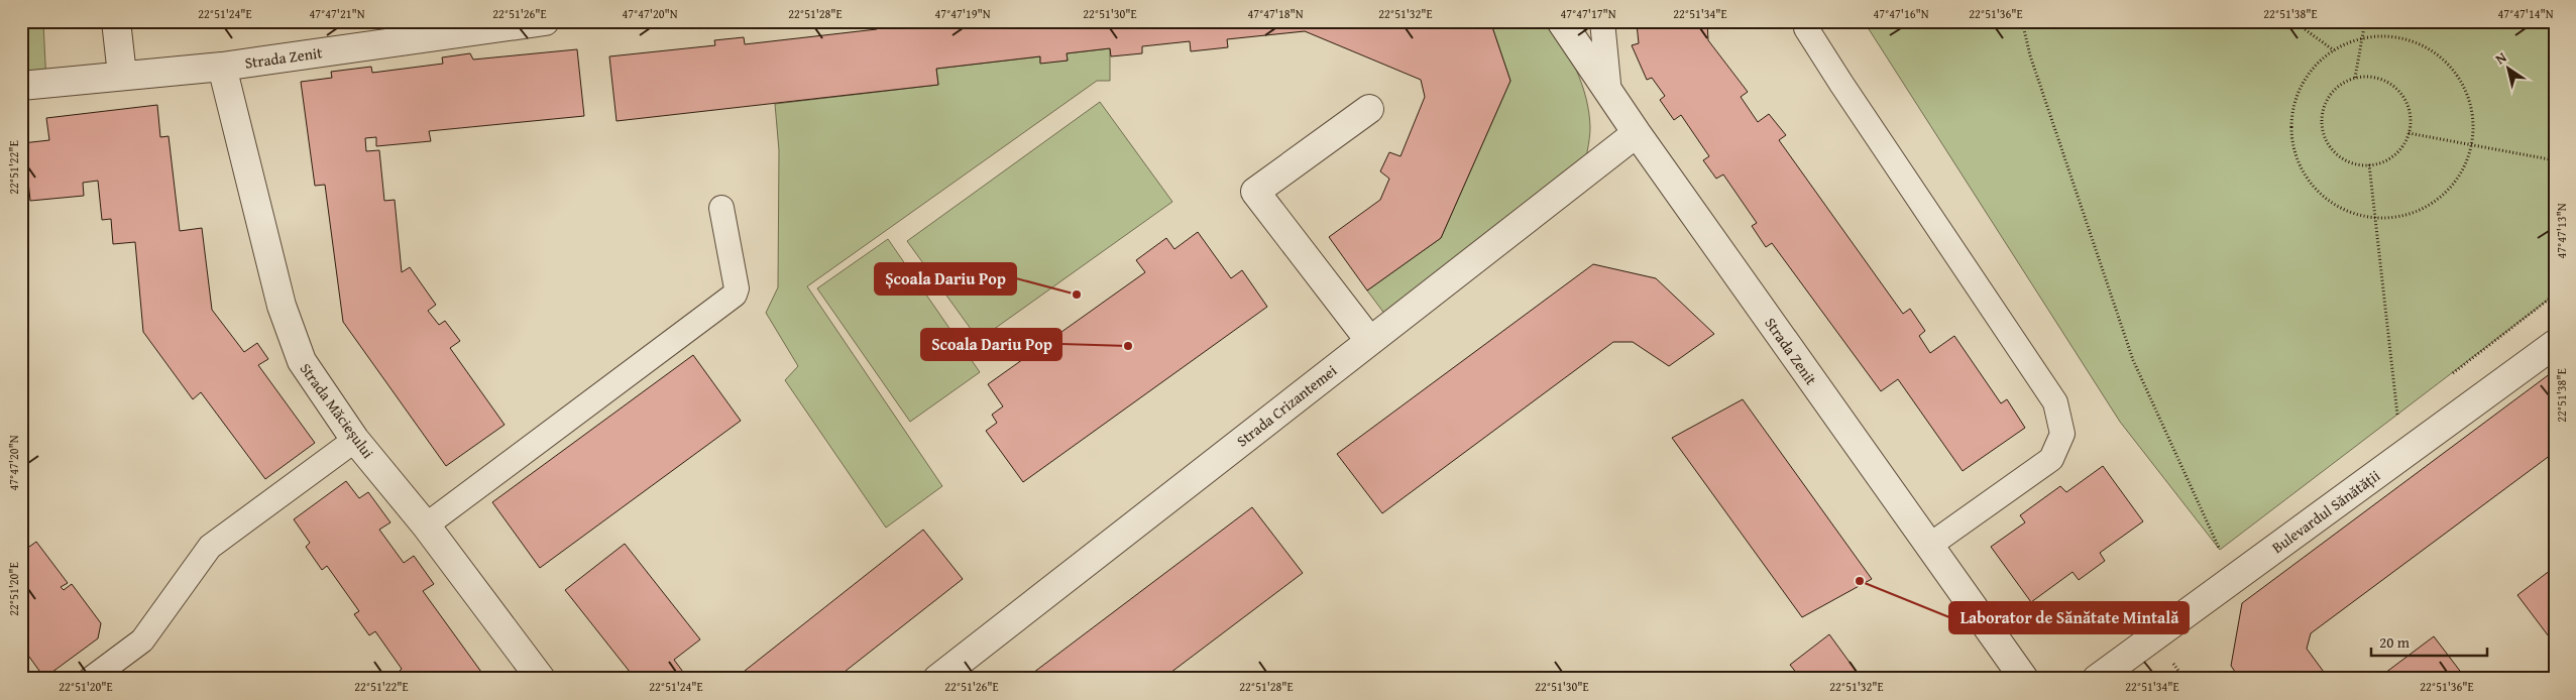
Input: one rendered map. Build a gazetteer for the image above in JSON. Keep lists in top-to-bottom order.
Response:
{
  "streets": {
    "street": [
      "Strada Zenit",
      "Strada Crizantemei",
      "Strada Măcieșului",
      "Bulevardul Sănătății"
    ]
  },
  "crossings": [
    ["Strada Zenit", "Strada Crizantemei"],
    ["Strada Zenit", "Strada Măcieșului"]
  ],
  "places": ["Școala Dariu Pop", "Scoala Dariu Pop", "Laborator de Sănătate Mintală"],
  "scale_bar": "20 m",
  "north": "top left",
  "coordinates": [
    "22°51'24\"E",
    "47°47'21\"N",
    "22°51'26\"E",
    "47°47'20\"N",
    "22°51'28\"E",
    "47°47'19\"N",
    "22°51'30\"E",
    "47°47'18\"N",
    "22°51'32\"E",
    "47°47'17\"N",
    "22°51'34\"E",
    "47°47'16\"N",
    "22°51'36\"E",
    "22°51'38\"E",
    "47°47'14\"N",
    "22°51'22\"E",
    "47°47'13\"N",
    "22°51'20\"E"
  ]
}
